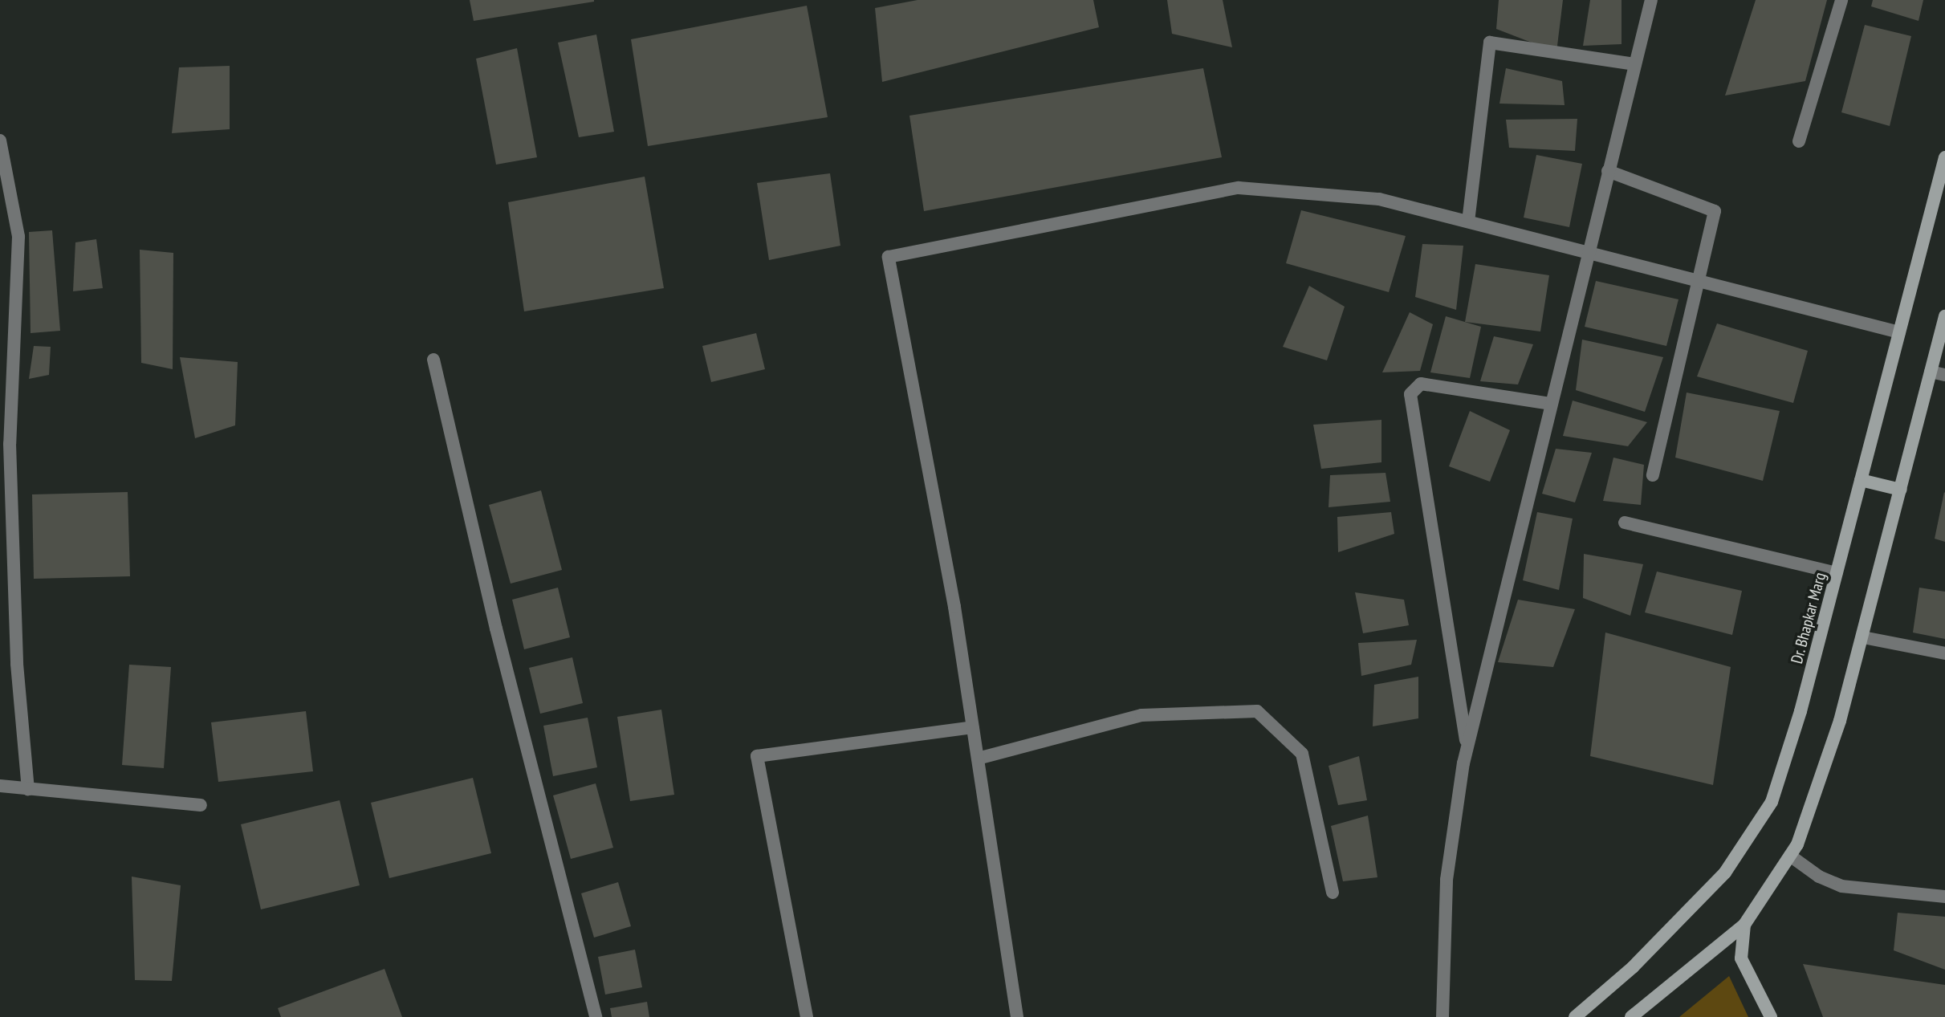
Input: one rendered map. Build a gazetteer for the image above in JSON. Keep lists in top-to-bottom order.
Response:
{
  "streets": {
    "main road": ["Dr. Bhapkar Marg"]
  }
}
